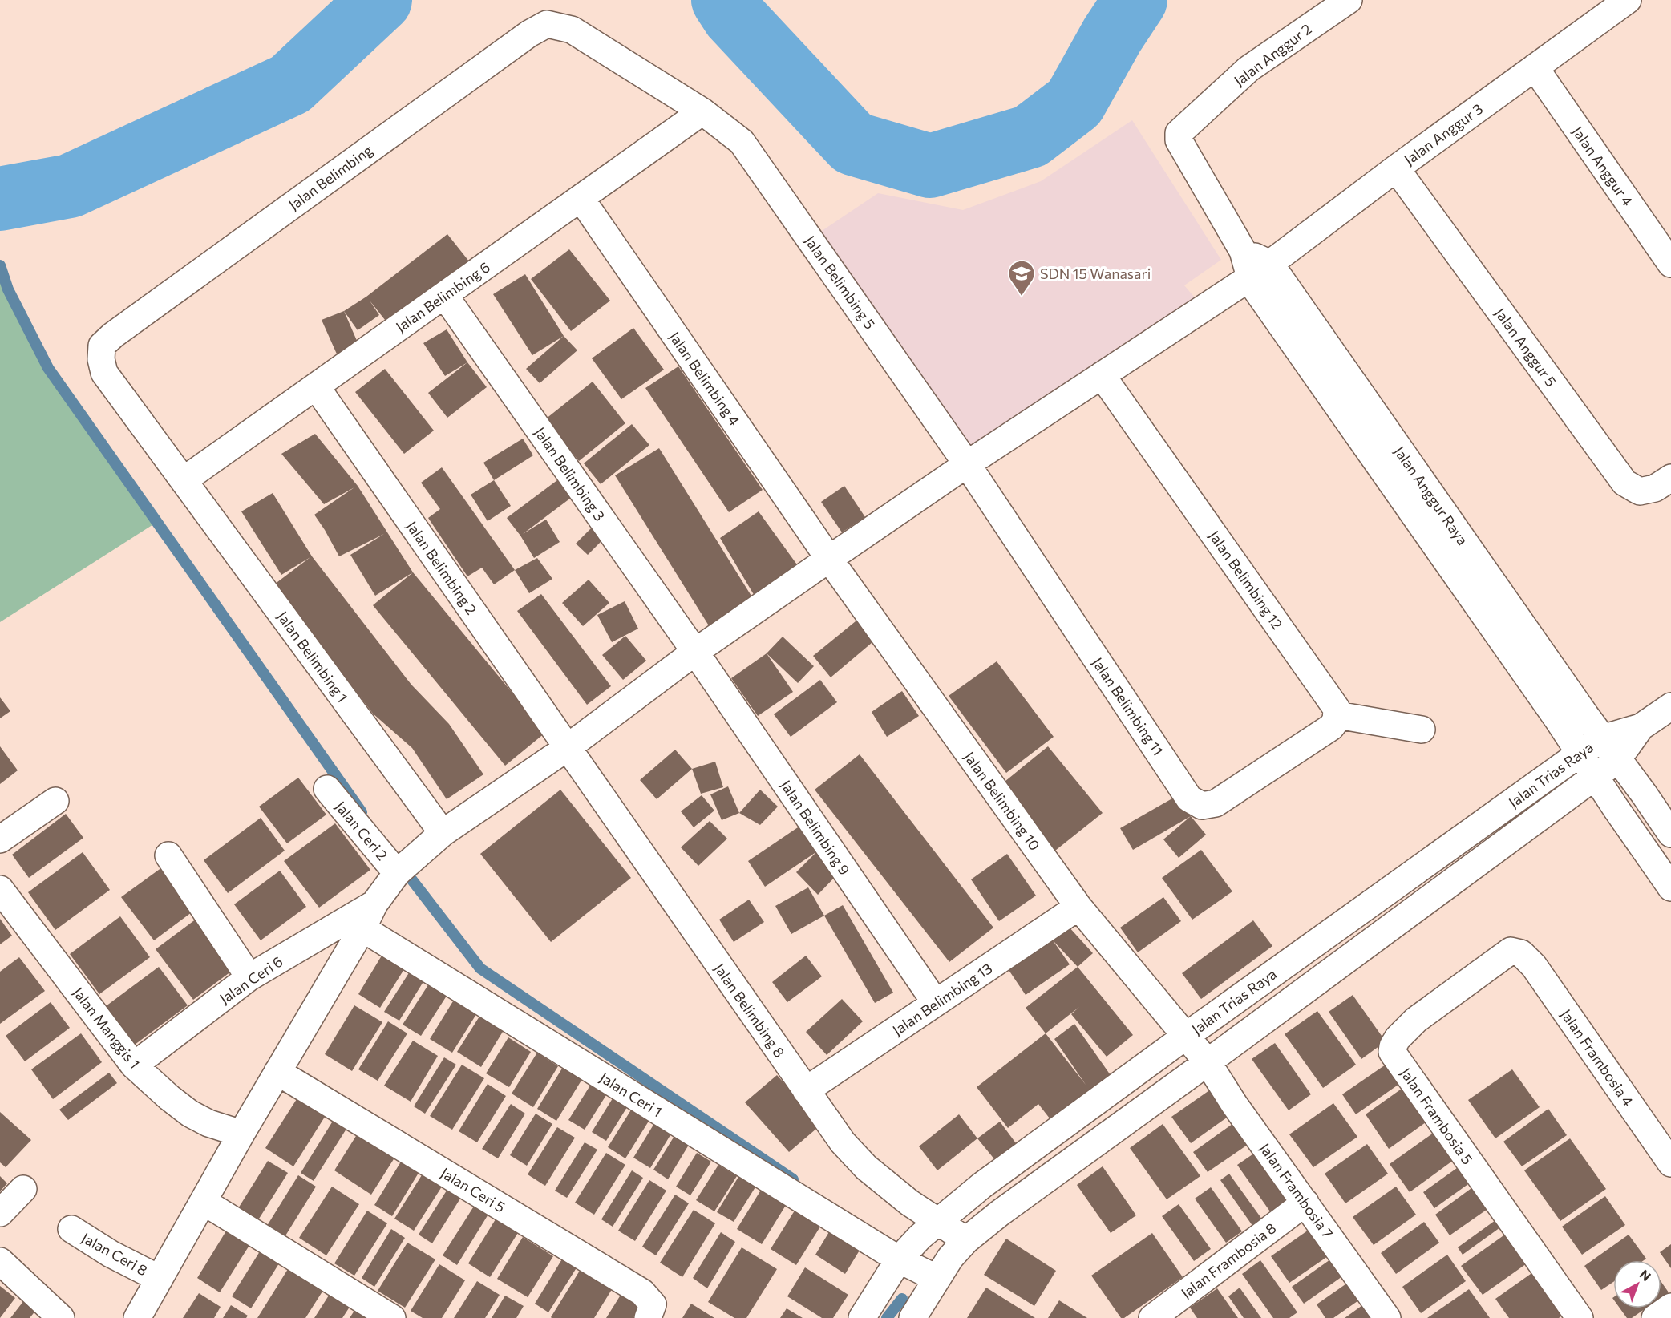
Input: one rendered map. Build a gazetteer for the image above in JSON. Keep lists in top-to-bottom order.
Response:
{
  "streets": {
    "street": [
      "Jalan Anggur 2",
      "Jalan Anggur 3",
      "Jalan Anggur 4",
      "Jalan Belimbing",
      "Jalan Belimbing 5",
      "Jalan Belimbing 6",
      "Jalan Anggur 5",
      "Jalan Belimbing 4",
      "Jalan Belimbing 3",
      "Jalan Anggur Raya",
      "Jalan Belimbing 2",
      "Jalan Belimbing 12",
      "Jalan Belimbing 1",
      "Jalan Belimbing 11",
      "Jalan Trias Raya",
      "Jalan Belimbing 10",
      "Jalan Belimbing 9",
      "Jalan Ceri 2",
      "Jalan Ceri 6",
      "Jalan Belimbing 13",
      "Jalan Belimbing 8",
      "Jalan Manggis 1",
      "Jalan Frambosia 4",
      "Jalan Ceri 1",
      "Jalan Frambosia 5",
      "Jalan Ceri 5",
      "Jalan Frambosia 7",
      "Jalan Ceri 8",
      "Jalan Frambosia 8"
    ]
  },
  "crossings": [
    ["Jalan Anggur 2", "Jalan Anggur Raya"],
    ["Jalan Anggur 3", "Jalan Anggur 4"],
    ["Jalan Anggur 3", "Jalan Belimbing 5"],
    ["Jalan Anggur 3", "Jalan Anggur 5"],
    ["Jalan Anggur 3", "Jalan Belimbing 4"],
    ["Jalan Anggur 3", "Jalan Belimbing 3"],
    ["Jalan Anggur 3", "Jalan Anggur Raya"],
    ["Jalan Anggur 3", "Jalan Belimbing 2"],
    ["Jalan Anggur 3", "Jalan Belimbing 12"],
    ["Jalan Anggur 3", "Jalan Belimbing 1"],
    ["Jalan Anggur 3", "Jalan Belimbing 11"],
    ["Jalan Anggur 3", "Jalan Belimbing 10"],
    ["Jalan Anggur 3", "Jalan Belimbing 9"],
    ["Jalan Anggur 3", "Jalan Ceri 2"],
    ["Jalan Anggur 3", "Jalan Ceri 6"],
    ["Jalan Anggur 3", "Jalan Belimbing 8"],
    ["Jalan Belimbing", "Jalan Belimbing 5"],
    ["Jalan Belimbing", "Jalan Belimbing 6"],
    ["Jalan Belimbing", "Jalan Belimbing 1"],
    ["Jalan Belimbing 5", "Jalan Belimbing 6"],
    ["Jalan Belimbing 5", "Jalan Belimbing 11"],
    ["Jalan Belimbing 6", "Jalan Belimbing 4"],
    ["Jalan Belimbing 6", "Jalan Belimbing 3"],
    ["Jalan Belimbing 6", "Jalan Belimbing 2"],
    ["Jalan Belimbing 6", "Jalan Belimbing 1"],
    ["Jalan Belimbing 4", "Jalan Belimbing 10"],
    ["Jalan Belimbing 3", "Jalan Belimbing 9"],
    ["Jalan Anggur Raya", "Jalan Trias Raya"],
    ["Jalan Belimbing 2", "Jalan Belimbing 8"],
    ["Jalan Belimbing 12", "Jalan Belimbing 11"],
    ["Jalan Trias Raya", "Jalan Belimbing 10"],
    ["Jalan Trias Raya", "Jalan Belimbing 8"],
    ["Jalan Trias Raya", "Jalan Ceri 1"],
    ["Jalan Trias Raya", "Jalan Frambosia 7"],
    ["Jalan Belimbing 10", "Jalan Belimbing 13"],
    ["Jalan Belimbing 10", "Jalan Frambosia 7"],
    ["Jalan Belimbing 9", "Jalan Belimbing 13"],
    ["Jalan Ceri 6", "Jalan Manggis 1"],
    ["Jalan Belimbing 13", "Jalan Belimbing 8"],
    ["Jalan Frambosia 4", "Jalan Frambosia 5"],
    ["Jalan Frambosia 7", "Jalan Frambosia 8"]
  ],
  "places": {
    "school or university": ["SDN 15 Wanasari"]
  },
  "north": "top right"
}
